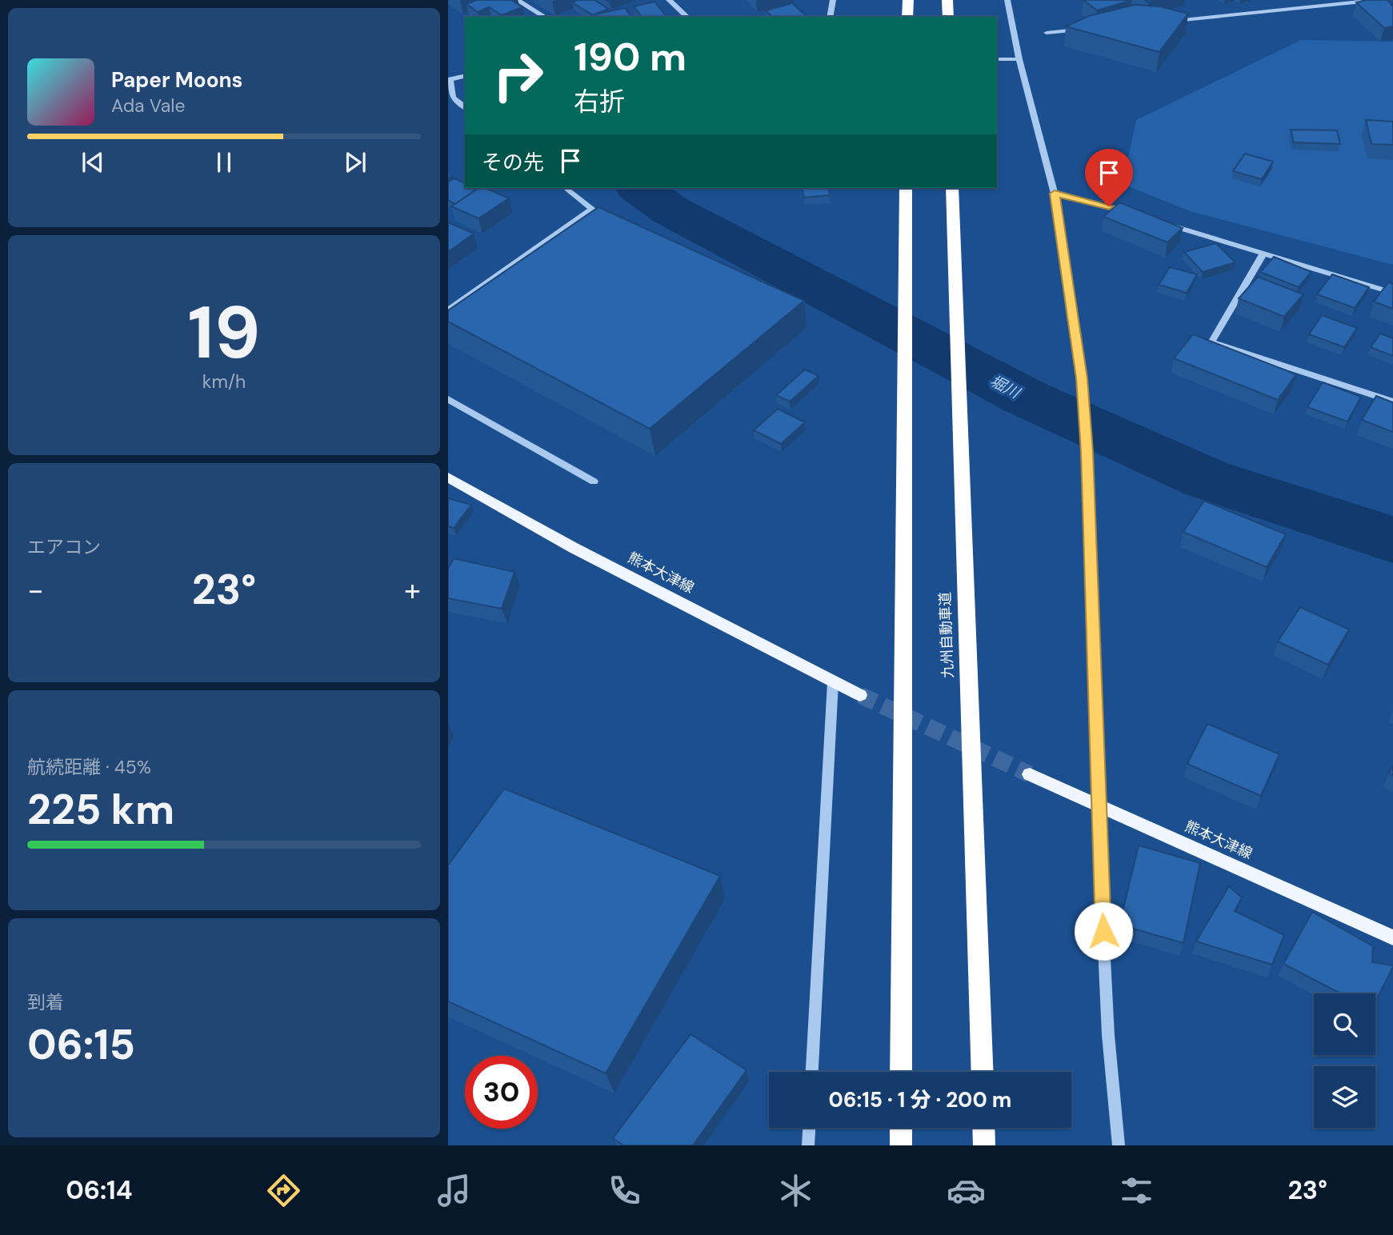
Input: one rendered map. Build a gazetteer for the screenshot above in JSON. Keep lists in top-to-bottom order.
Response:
{
  "streets": {
    "highway": ["九州自動車道"],
    "main road": ["熊本大津線"]
  },
  "water": ["堀川"],
  "page": {
    "turn": ["190 m", "右折"],
    "song": ["Paper Moons", "Ada Vale"],
    "then": "その先",
    "tile": [
      ["19", "km/h"],
      "エアコン",
      ["航続距離 · 45%", "225 km"],
      ["到着", "06:15"]
    ],
    "heat": ["−", "23°", "+"],
    "limit": "30",
    "trip": "06:15 · 1 分 · 200 m",
    "tabs": ["06:14", "23°"]
  }
}
